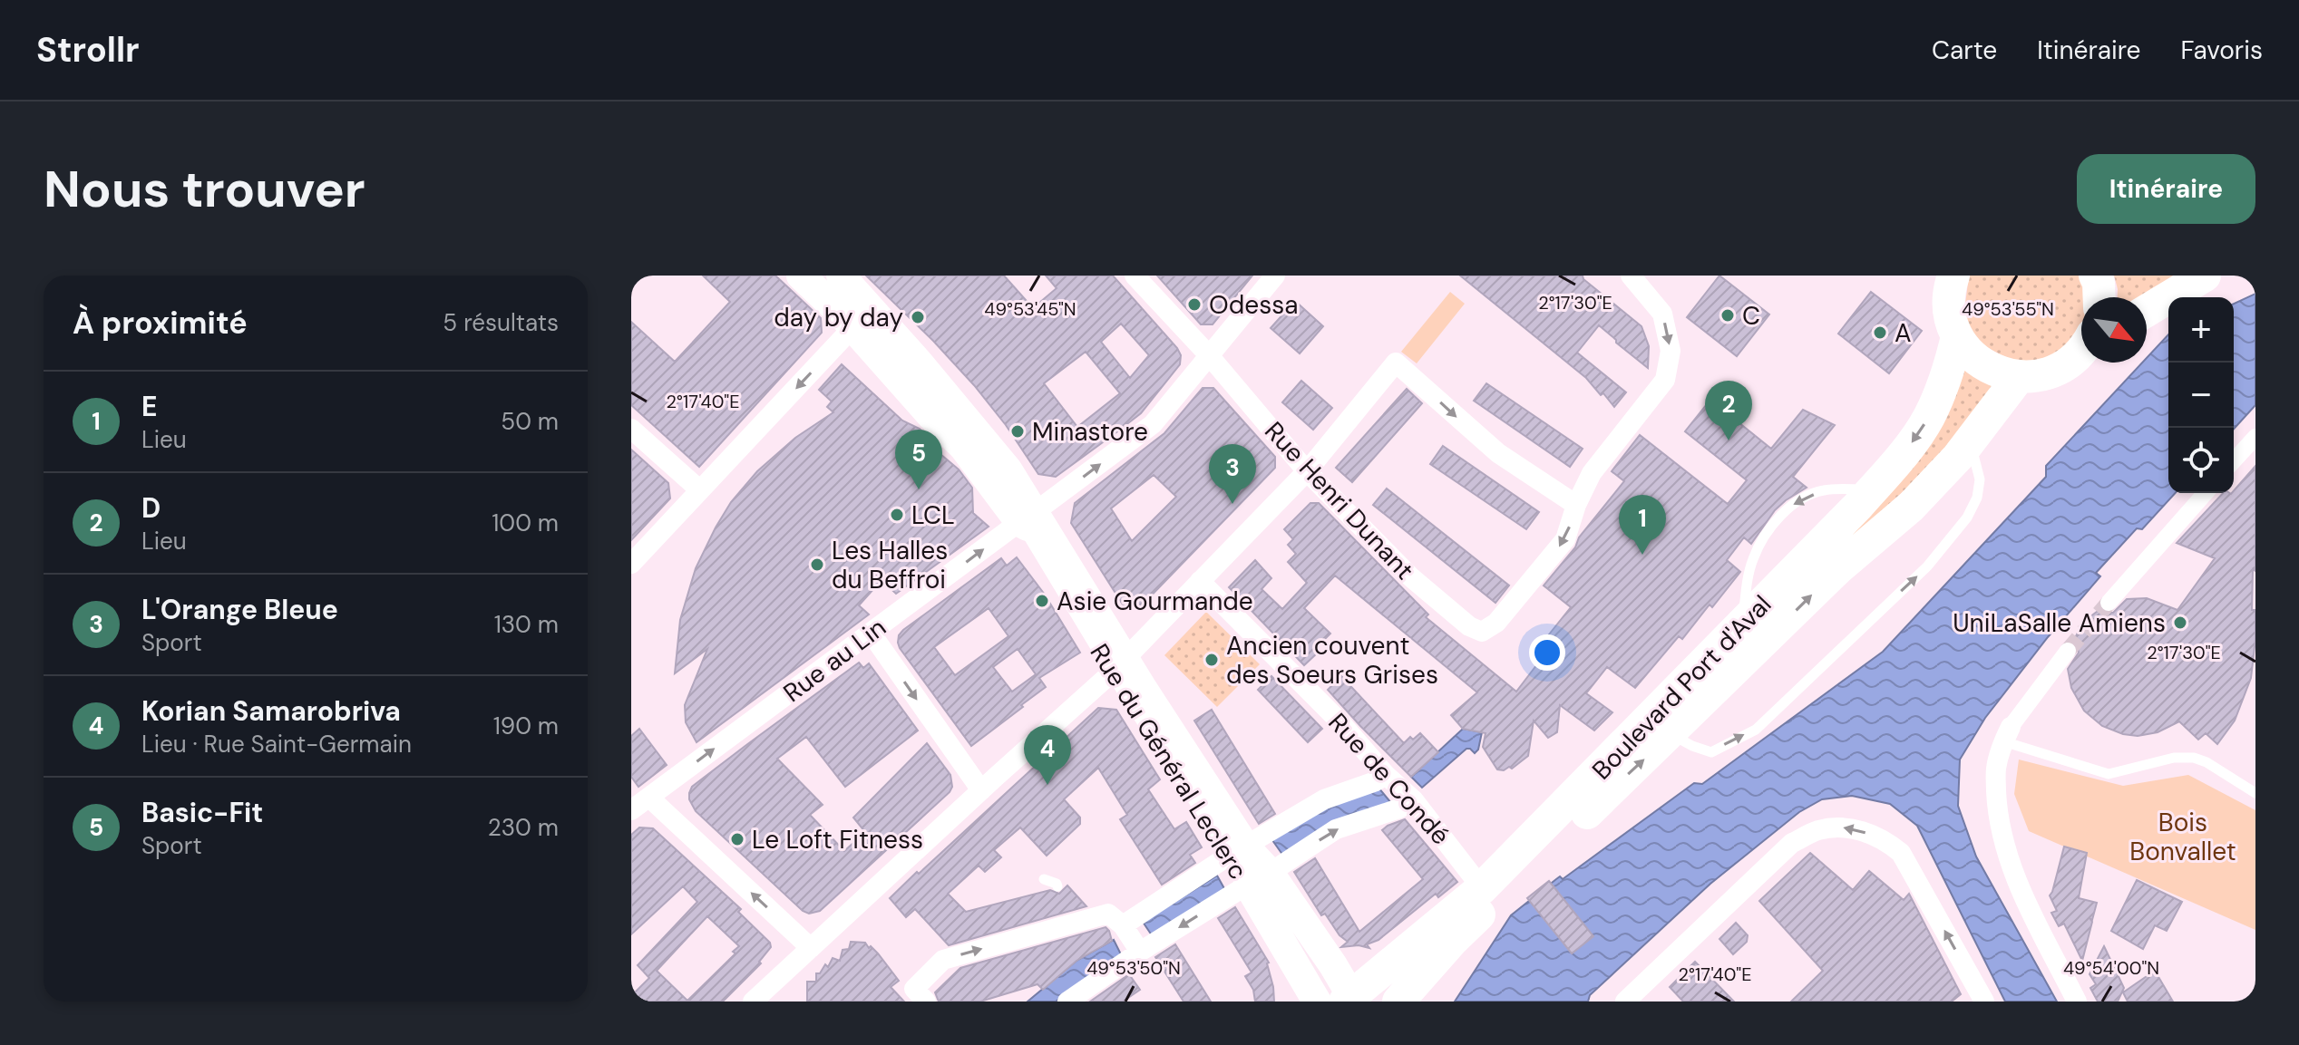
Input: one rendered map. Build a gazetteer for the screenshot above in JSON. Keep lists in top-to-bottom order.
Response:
{
  "streets": {
    "main road": ["Boulevard Port d'Aval", "Rue du Général Leclerc"],
    "street": ["Rue Henri Dunant", "Rue au Lin", "Rue de Condé"]
  },
  "crossings": [
    ["Rue Henri Dunant", "Rue au Lin"],
    ["Rue au Lin", "Rue du Général Leclerc"],
    ["Boulevard Port d'Aval", "Rue du Général Leclerc"],
    ["Boulevard Port d'Aval", "Rue de Condé"]
  ],
  "parks": ["Bois Bonvallet"],
  "places": [
    "Odessa",
    "C",
    "day by day",
    "A",
    "Minastore",
    "LCL",
    "Les Halles du Beffroi",
    "Asie Gourmande",
    "UniLaSalle Amiens",
    "Ancien couvent des Soeurs Grises",
    "Le Loft Fitness"
  ],
  "north": "bottom right",
  "page": {
    "header": "Strollr",
    "nav": ["Carte", "Itinéraire", "Favoris"],
    "buttons": "Itinéraire",
    "title": "Nous trouver",
    "heading": ["À proximité", "5 résultats"],
    "map_buttons": ["+", "−"],
    "list": [
      {
        "mark": "1",
        "name": "E",
        "note": "Lieu",
        "value": "50 m"
      },
      {
        "mark": "2",
        "name": "D",
        "note": "Lieu",
        "value": "100 m"
      },
      {
        "mark": "3",
        "name": "L'Orange Bleue",
        "note": "Sport",
        "value": "130 m"
      },
      {
        "mark": "4",
        "name": "Korian Samarobriva",
        "note": "Lieu · Rue Saint-Germain",
        "value": "190 m"
      },
      {
        "mark": "5",
        "name": "Basic-Fit",
        "note": "Sport",
        "value": "230 m"
      }
    ],
    "pins": [
      "2",
      "5",
      "3",
      "1",
      "4"
    ]
  },
  "coordinates": [
    "2°17'30\"E",
    "49°53'45\"N",
    "49°53'55\"N",
    "2°17'40\"E",
    "49°53'50\"N",
    "49°54'00\"N"
  ]
}
